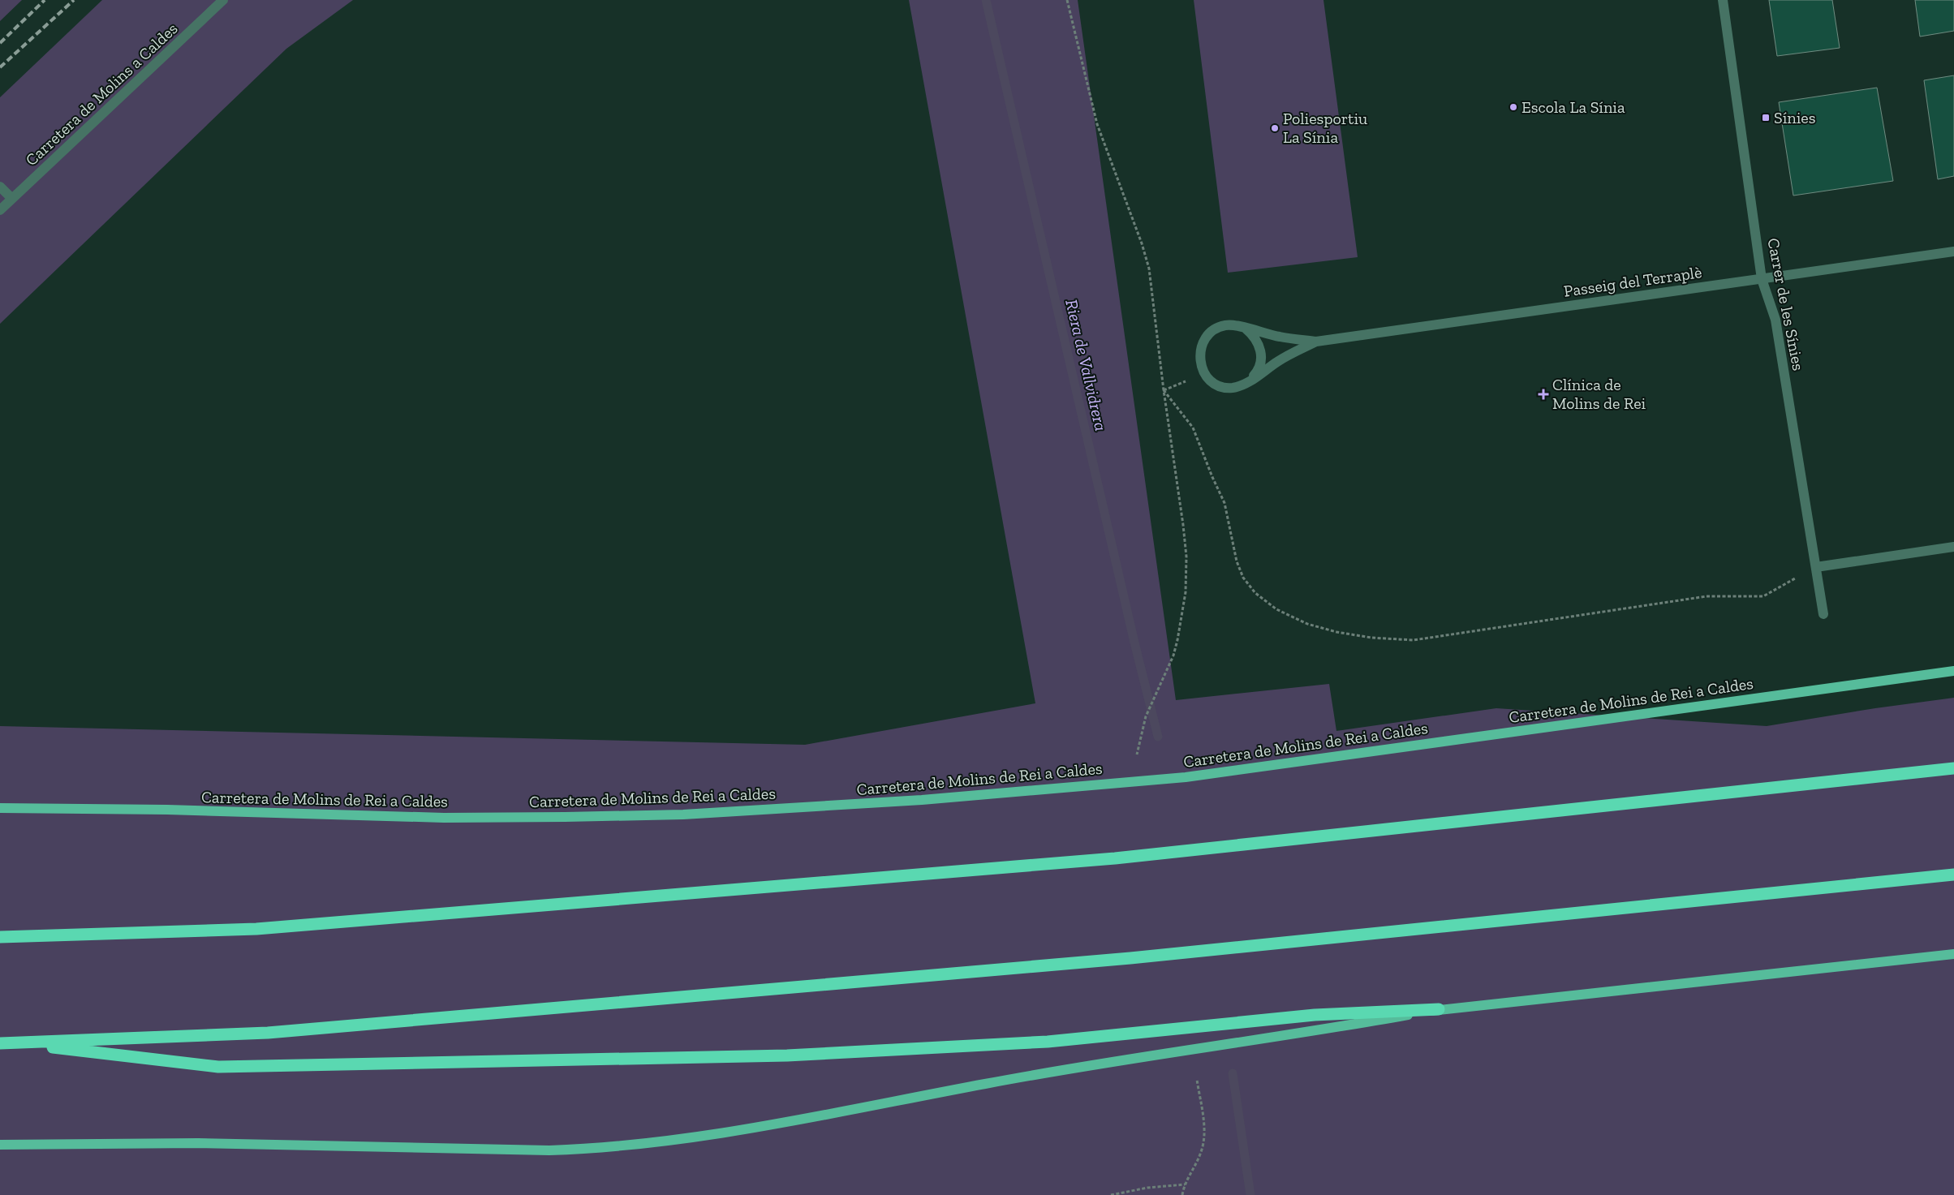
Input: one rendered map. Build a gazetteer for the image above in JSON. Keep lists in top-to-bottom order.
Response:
{
  "streets": {
    "main road": ["Carretera de Molins de Rei a Caldes"],
    "street": ["Carretera de Molins a Caldes", "Passeig del Terraplè", "Carrer de les Sínies"]
  },
  "crossings": [
    ["Passeig del Terraplè", "Carrer de les Sínies"]
  ],
  "water": ["Riera de Vallvidrera"],
  "places": {
    "other": ["Escola La Sínia", "Poliesportiu La Sínia"],
    "transit": ["Sínies"],
    "health": ["Clínica de Molins de Rei"]
  }
}
